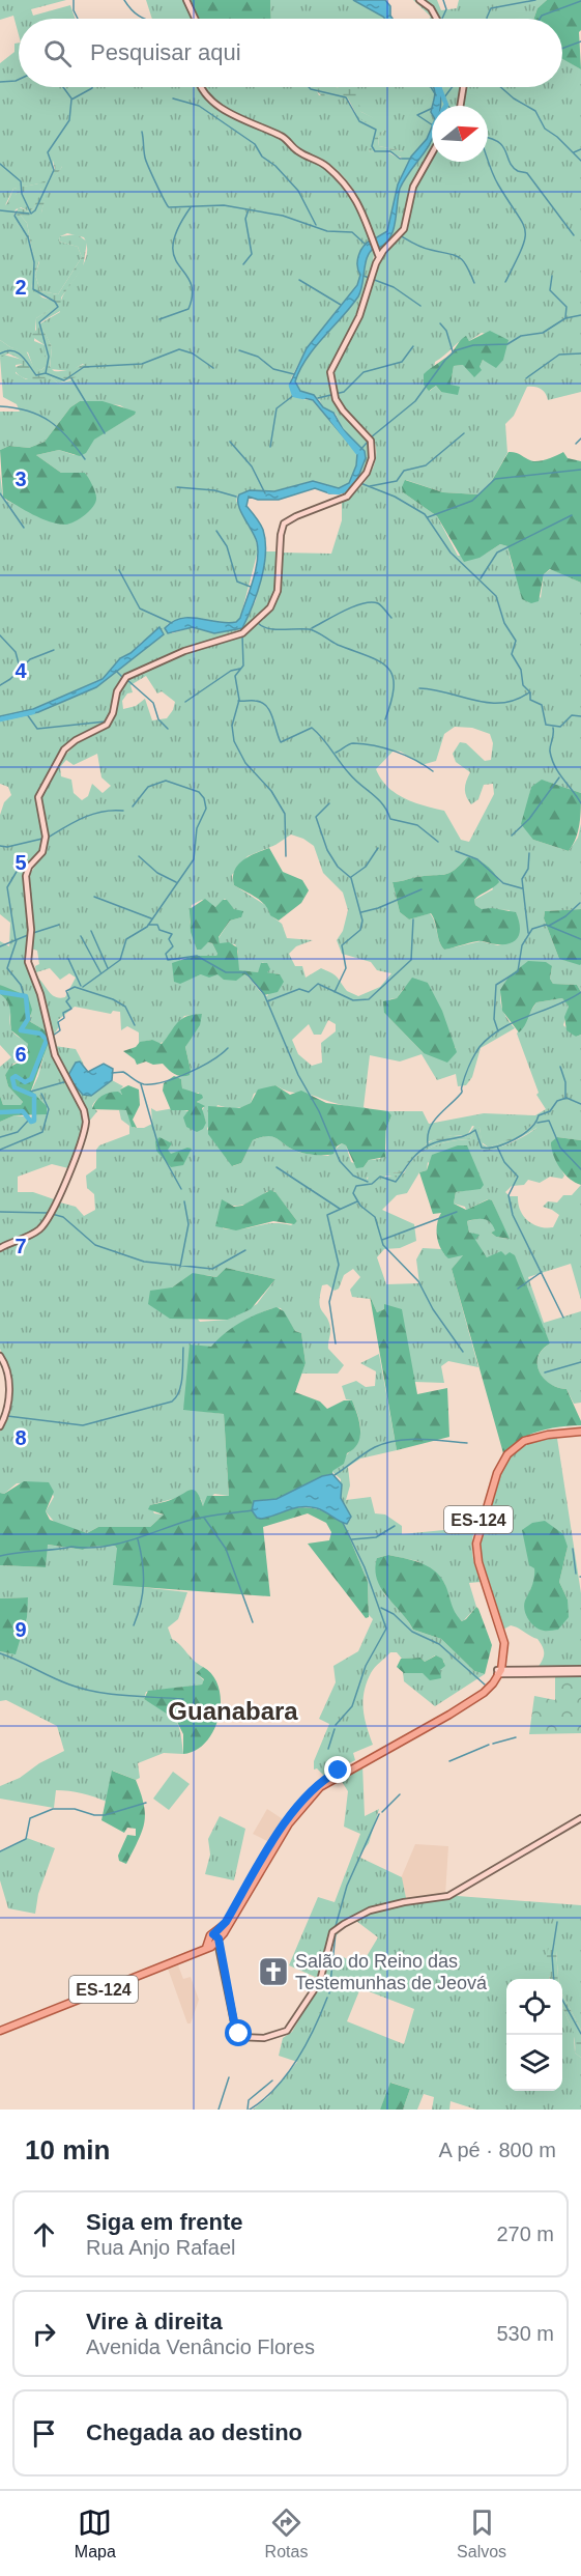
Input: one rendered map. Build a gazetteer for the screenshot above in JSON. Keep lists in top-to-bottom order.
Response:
{
  "streets": {
    "main road": ["ES-124"]
  },
  "districts": ["Guanabara"],
  "places": {
    "church": ["Salão do Reino das Testemunhas de Jeová"]
  },
  "north": "right",
  "page": {
    "search": "Pesquisar aqui",
    "heading": ["10 min", "A pé · 800 m"],
    "list": [
      ["Siga em frente", "Rua Anjo Rafael", "270 m"],
      ["Vire à direita", "Avenida Venâncio Flores", "530 m"],
      "Chegada ao destino"
    ],
    "nav": ["Mapa", "Rotas", "Salvos"]
  },
  "grid": {
    "rows": [
      "2",
      "3",
      "4",
      "5",
      "6",
      "7",
      "8",
      "9"
    ]
  }
}
